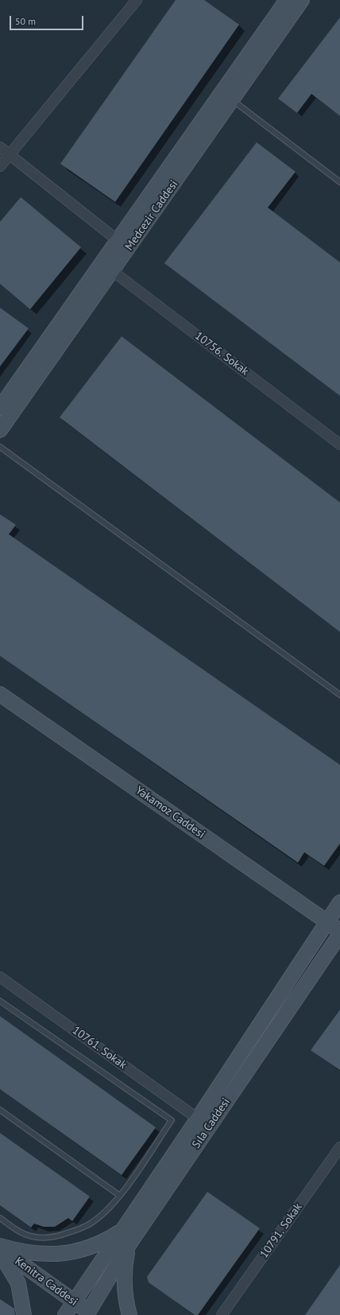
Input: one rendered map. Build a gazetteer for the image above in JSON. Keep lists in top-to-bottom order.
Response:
{
  "streets": {
    "street": [
      "Medcezir Caddesi",
      "10756. Sokak",
      "Yakamoz Caddesi",
      "10761. Sokak",
      "Sıla Caddesi",
      "10791. Sokak",
      "Kenitra Caddesi"
    ]
  },
  "crossings": [
    ["Medcezir Caddesi", "10756. Sokak"],
    ["Sıla Caddesi", "Kenitra Caddesi"]
  ],
  "scale_bar": "50 m"
}
